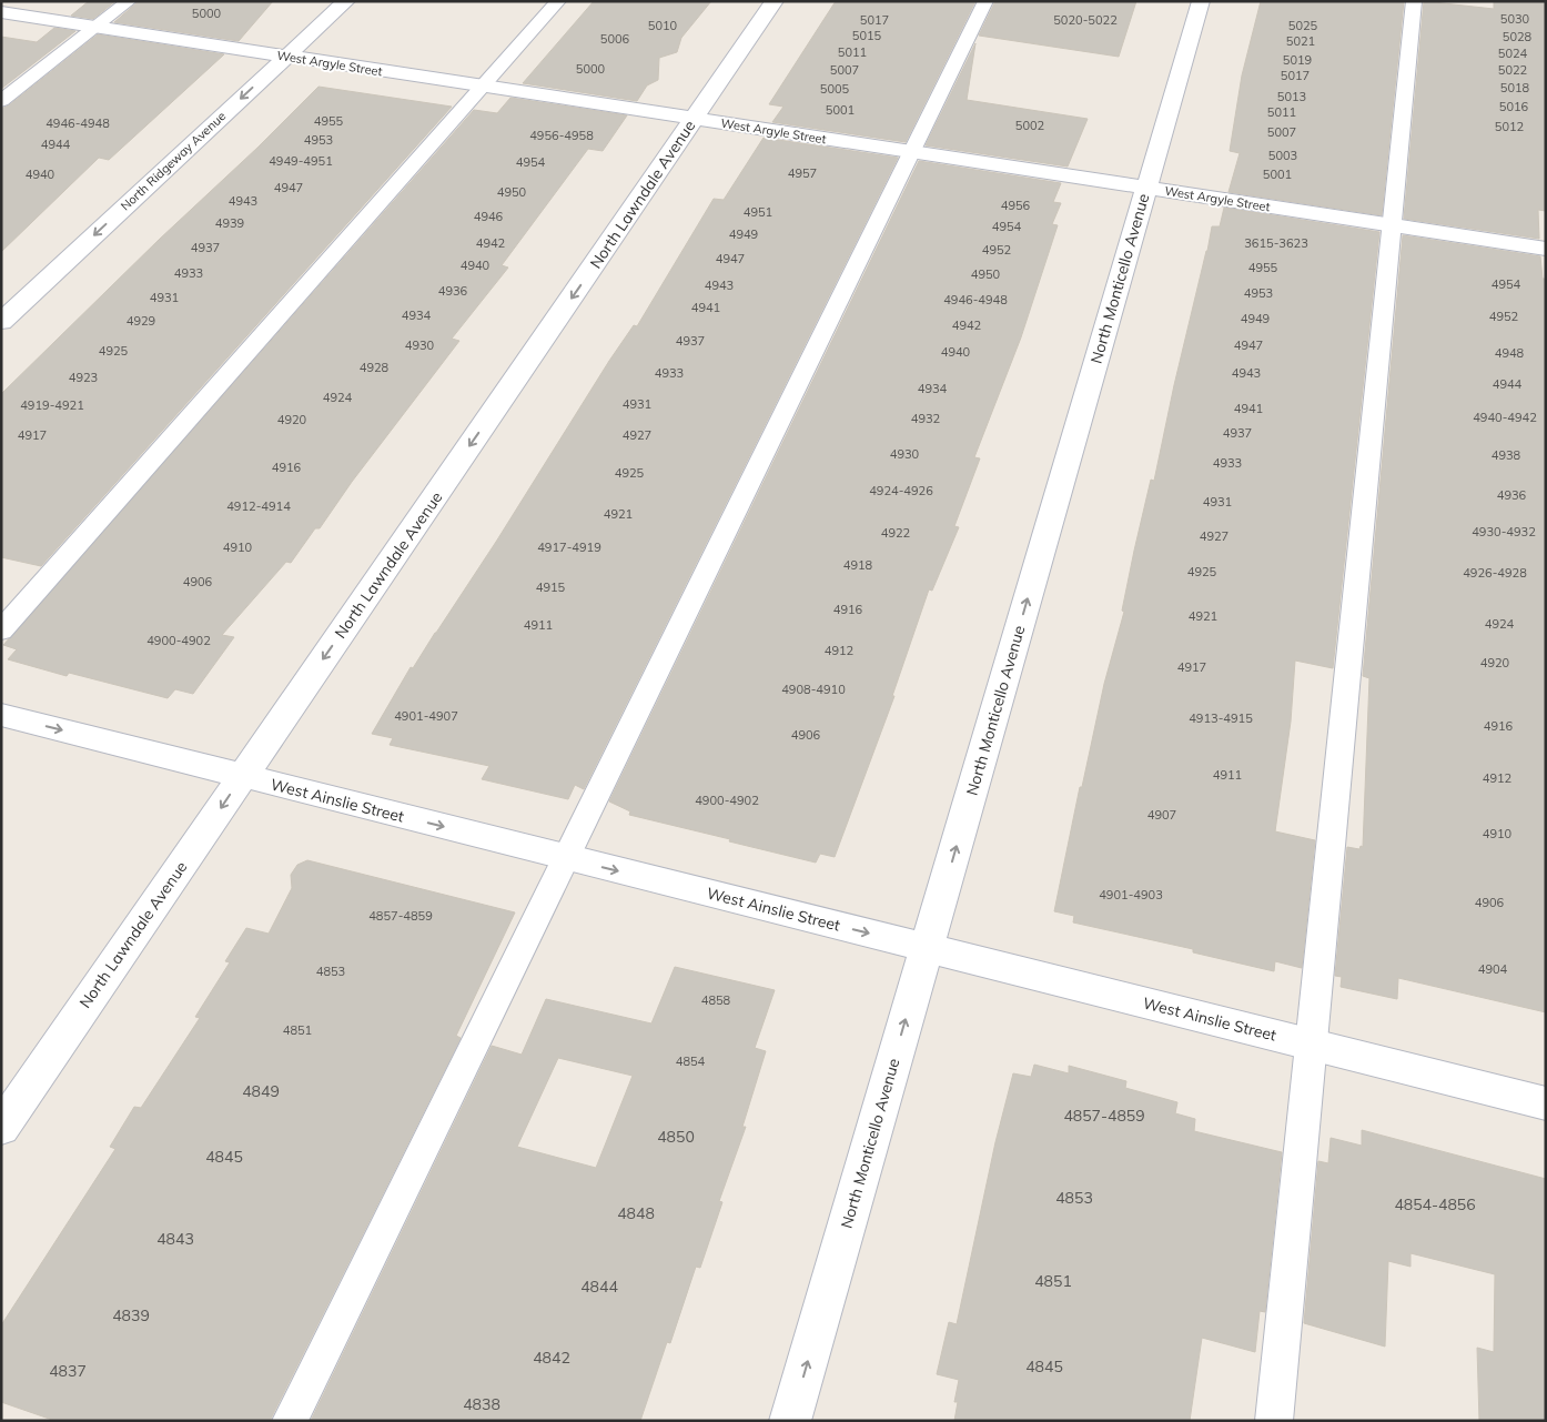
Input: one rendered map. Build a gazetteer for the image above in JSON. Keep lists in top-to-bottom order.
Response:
{
  "streets": {
    "street": [
      "West Argyle Street",
      "North Ridgeway Avenue",
      "North Lawndale Avenue",
      "North Monticello Avenue",
      "West Ainslie Street"
    ]
  },
  "crossings": [
    ["West Argyle Street", "North Ridgeway Avenue"],
    ["West Argyle Street", "North Lawndale Avenue"],
    ["West Argyle Street", "North Monticello Avenue"],
    ["North Lawndale Avenue", "West Ainslie Street"],
    ["North Monticello Avenue", "West Ainslie Street"]
  ],
  "one_way": [
    "North Ridgeway Avenue",
    "North Lawndale Avenue",
    "North Monticello Avenue",
    "West Ainslie Street"
  ],
  "house_numbers": [
    "5000",
    "5030",
    "5017",
    "5020-5022",
    "5010",
    "5025",
    "5015",
    "5028",
    "5006",
    "5021",
    "5011",
    "5024",
    "5019",
    "5000",
    "5007",
    "5022",
    "5017",
    "5018",
    "5005",
    "5013",
    "5016",
    "5001",
    "5011",
    "4955",
    "4946-4948",
    "5002",
    "5012",
    "5007",
    "4956-4958",
    "4953",
    "4944",
    "5003",
    "4949-4951",
    "4954",
    "4957",
    "4940",
    "5001",
    "4947",
    "4950",
    "4943",
    "4956",
    "4951",
    "4946",
    "4939",
    "4954",
    "4949",
    "4942",
    "3615-3623",
    "4937",
    "4952",
    "4947",
    "4940",
    "4955",
    "4933",
    "4950",
    "4954",
    "4943",
    "4936",
    "4953",
    "4931",
    "4946-4948",
    "4941",
    "4934",
    "4952",
    "4949",
    "4929",
    "4942",
    "4937",
    "4930",
    "4947",
    "4925",
    "4940",
    "4948",
    "4928",
    "4933",
    "4943",
    "4923",
    "4944",
    "4934",
    "4924",
    "4931",
    "4919-4921",
    "4941",
    "4940-4942",
    "4932",
    "4920",
    "4937",
    "4917",
    "4927",
    "4930",
    "4938",
    "4933",
    "4916",
    "4925",
    "4924-4926",
    "4936",
    "4931",
    "4912-4914",
    "4921",
    "4930-4932",
    "4922",
    "4927",
    "4910",
    "4917-4919",
    "4918",
    "4925",
    "4926-4928",
    "4906",
    "4915",
    "4916",
    "4921",
    "4924",
    "4911",
    "4900-4902",
    "4912",
    "4920",
    "4917",
    "4908-4910",
    "4901-4907",
    "4913-4915",
    "4916",
    "4906",
    "4911",
    "4912",
    "4900-4902",
    "4907",
    "4910",
    "4901-4903",
    "4906",
    "4857-4859",
    "4904",
    "4853",
    "4858",
    "4851",
    "4854",
    "4849",
    "4857-4859",
    "4850",
    "4845",
    "4853",
    "4854-4856",
    "4848",
    "4843",
    "4851",
    "4844",
    "4839",
    "4842",
    "4845",
    "4837",
    "4838"
  ]
}
